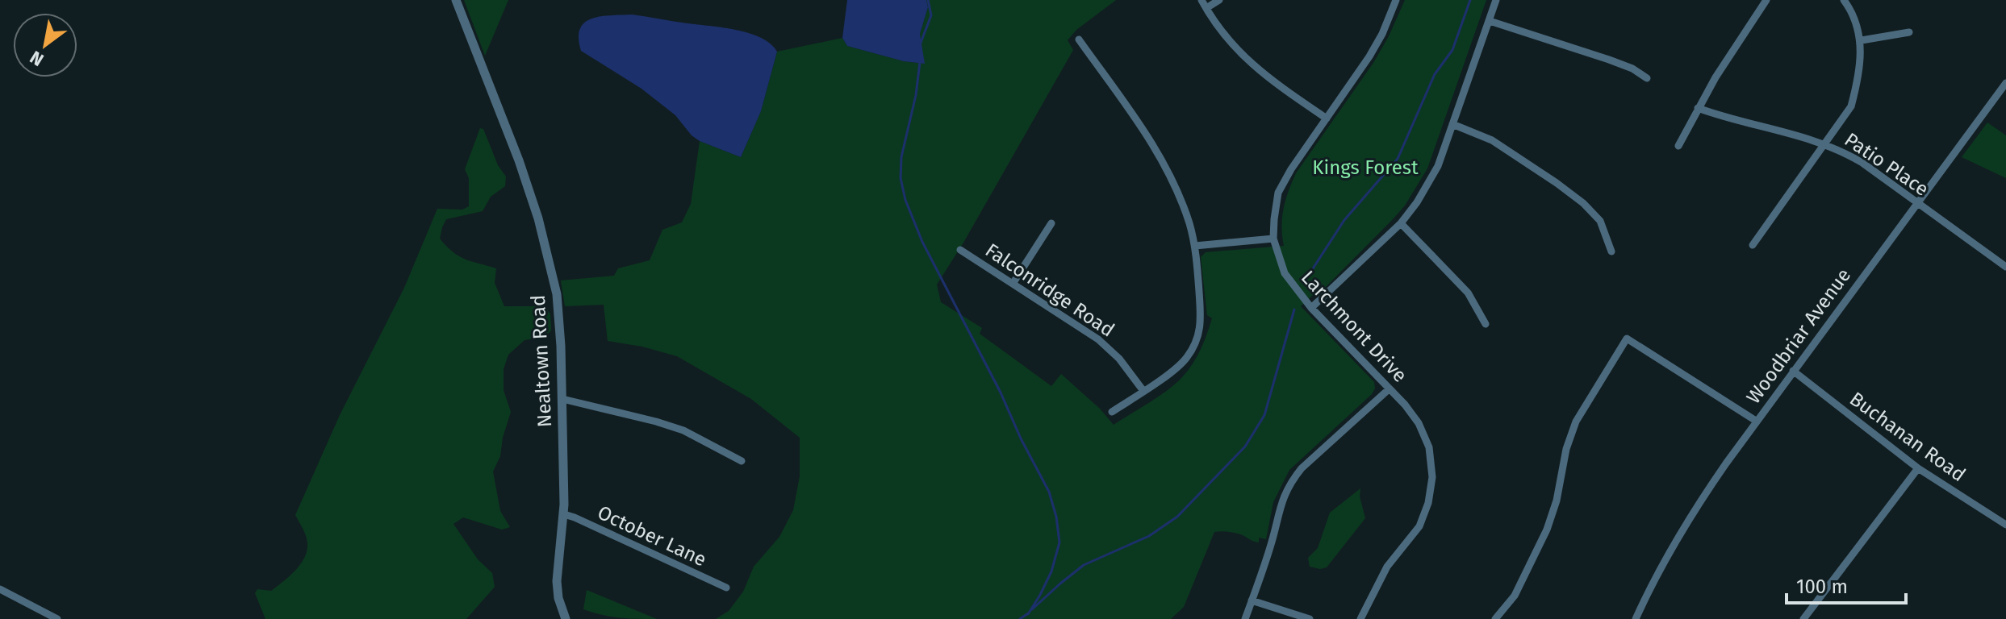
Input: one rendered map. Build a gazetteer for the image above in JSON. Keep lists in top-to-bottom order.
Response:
{
  "streets": {
    "street": [
      "Patio Place",
      "Falconridge Road",
      "Larchmont Drive",
      "Woodbriar Avenue",
      "Nealtown Road",
      "Buchanan Road",
      "October Lane"
    ]
  },
  "crossings": [
    ["Patio Place", "Woodbriar Avenue"],
    ["Woodbriar Avenue", "Buchanan Road"],
    ["Nealtown Road", "October Lane"]
  ],
  "parks": ["Kings Forest"],
  "scale_bar": "100 m",
  "north": "bottom left"
}
